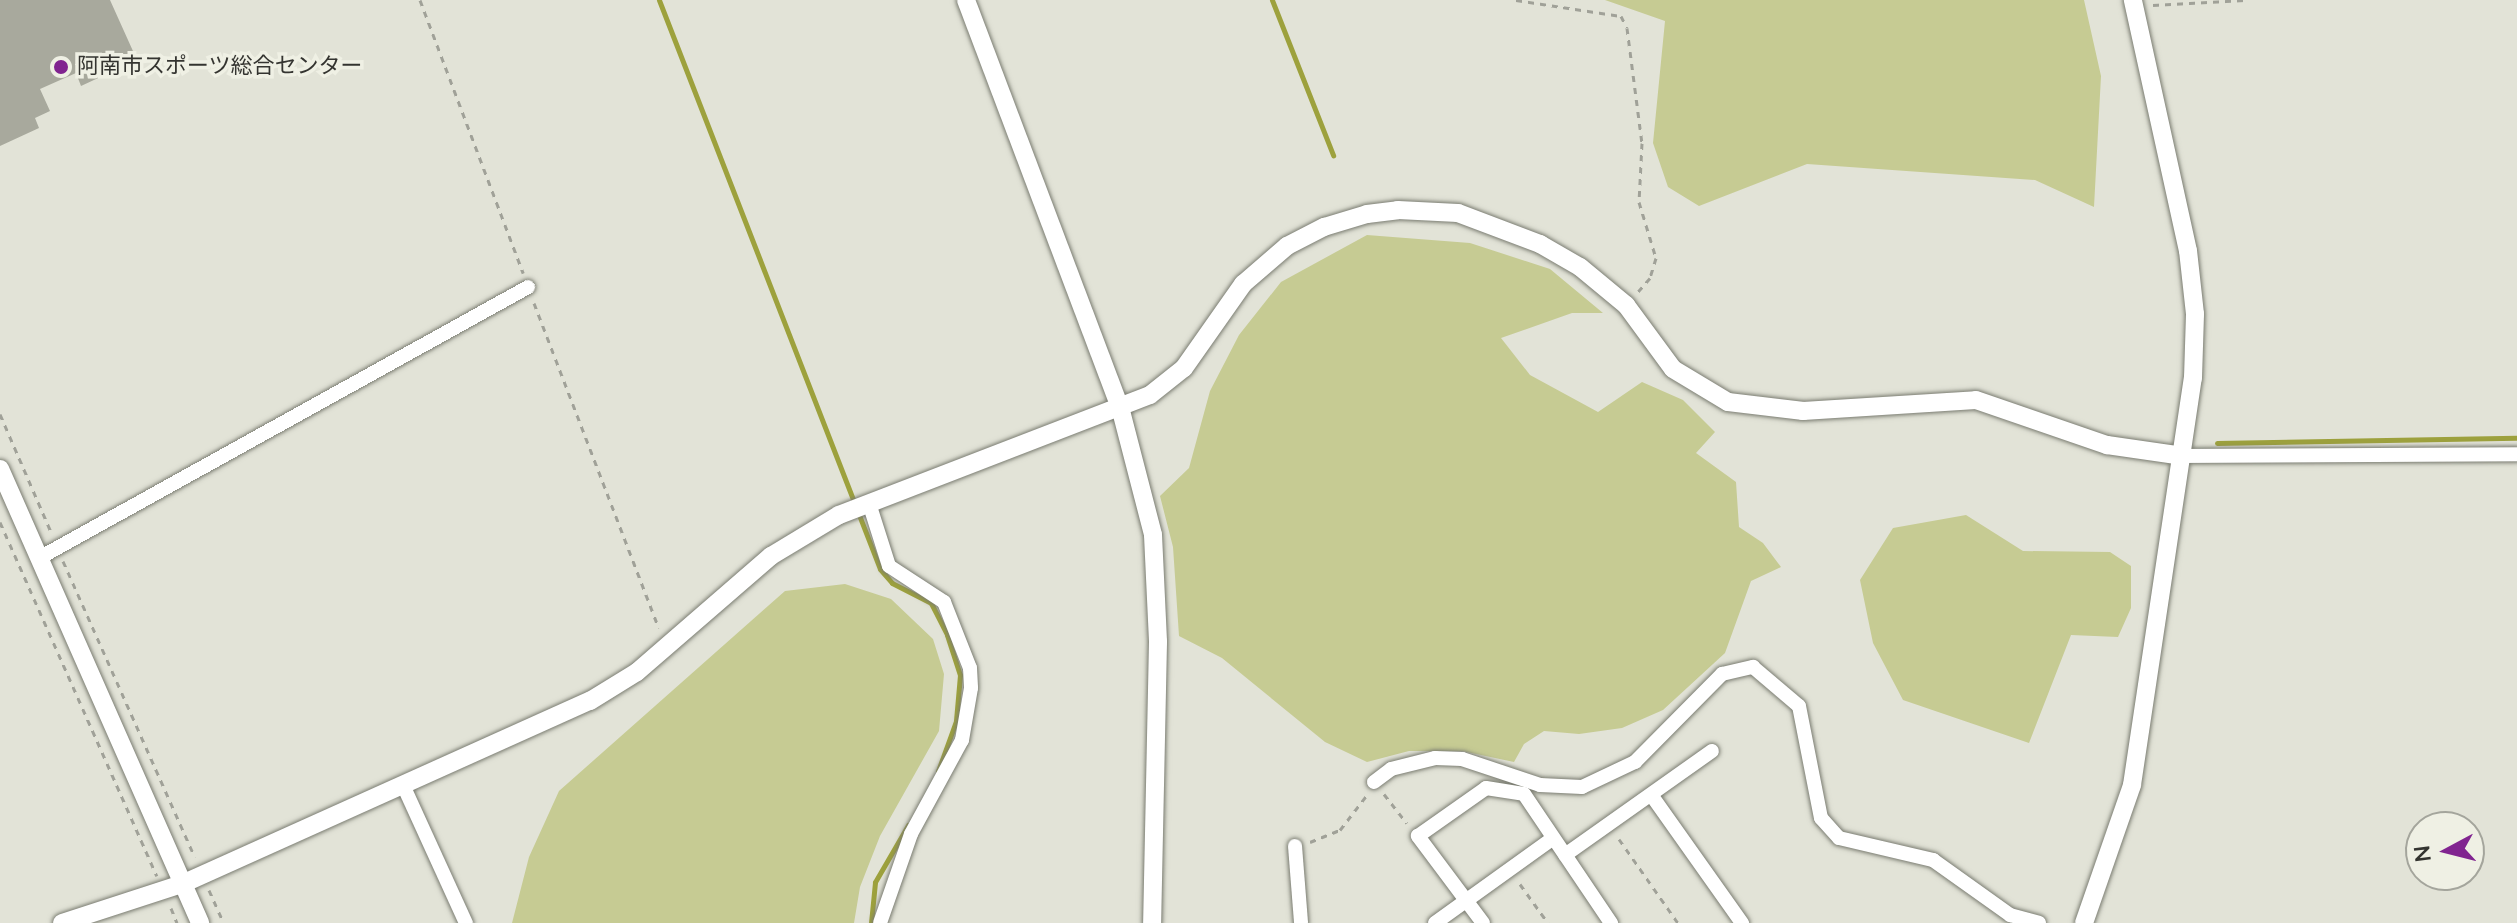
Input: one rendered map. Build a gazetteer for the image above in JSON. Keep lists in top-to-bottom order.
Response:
{
  "places": ["阿南市スポーツ総合センター"],
  "north": "left"
}
